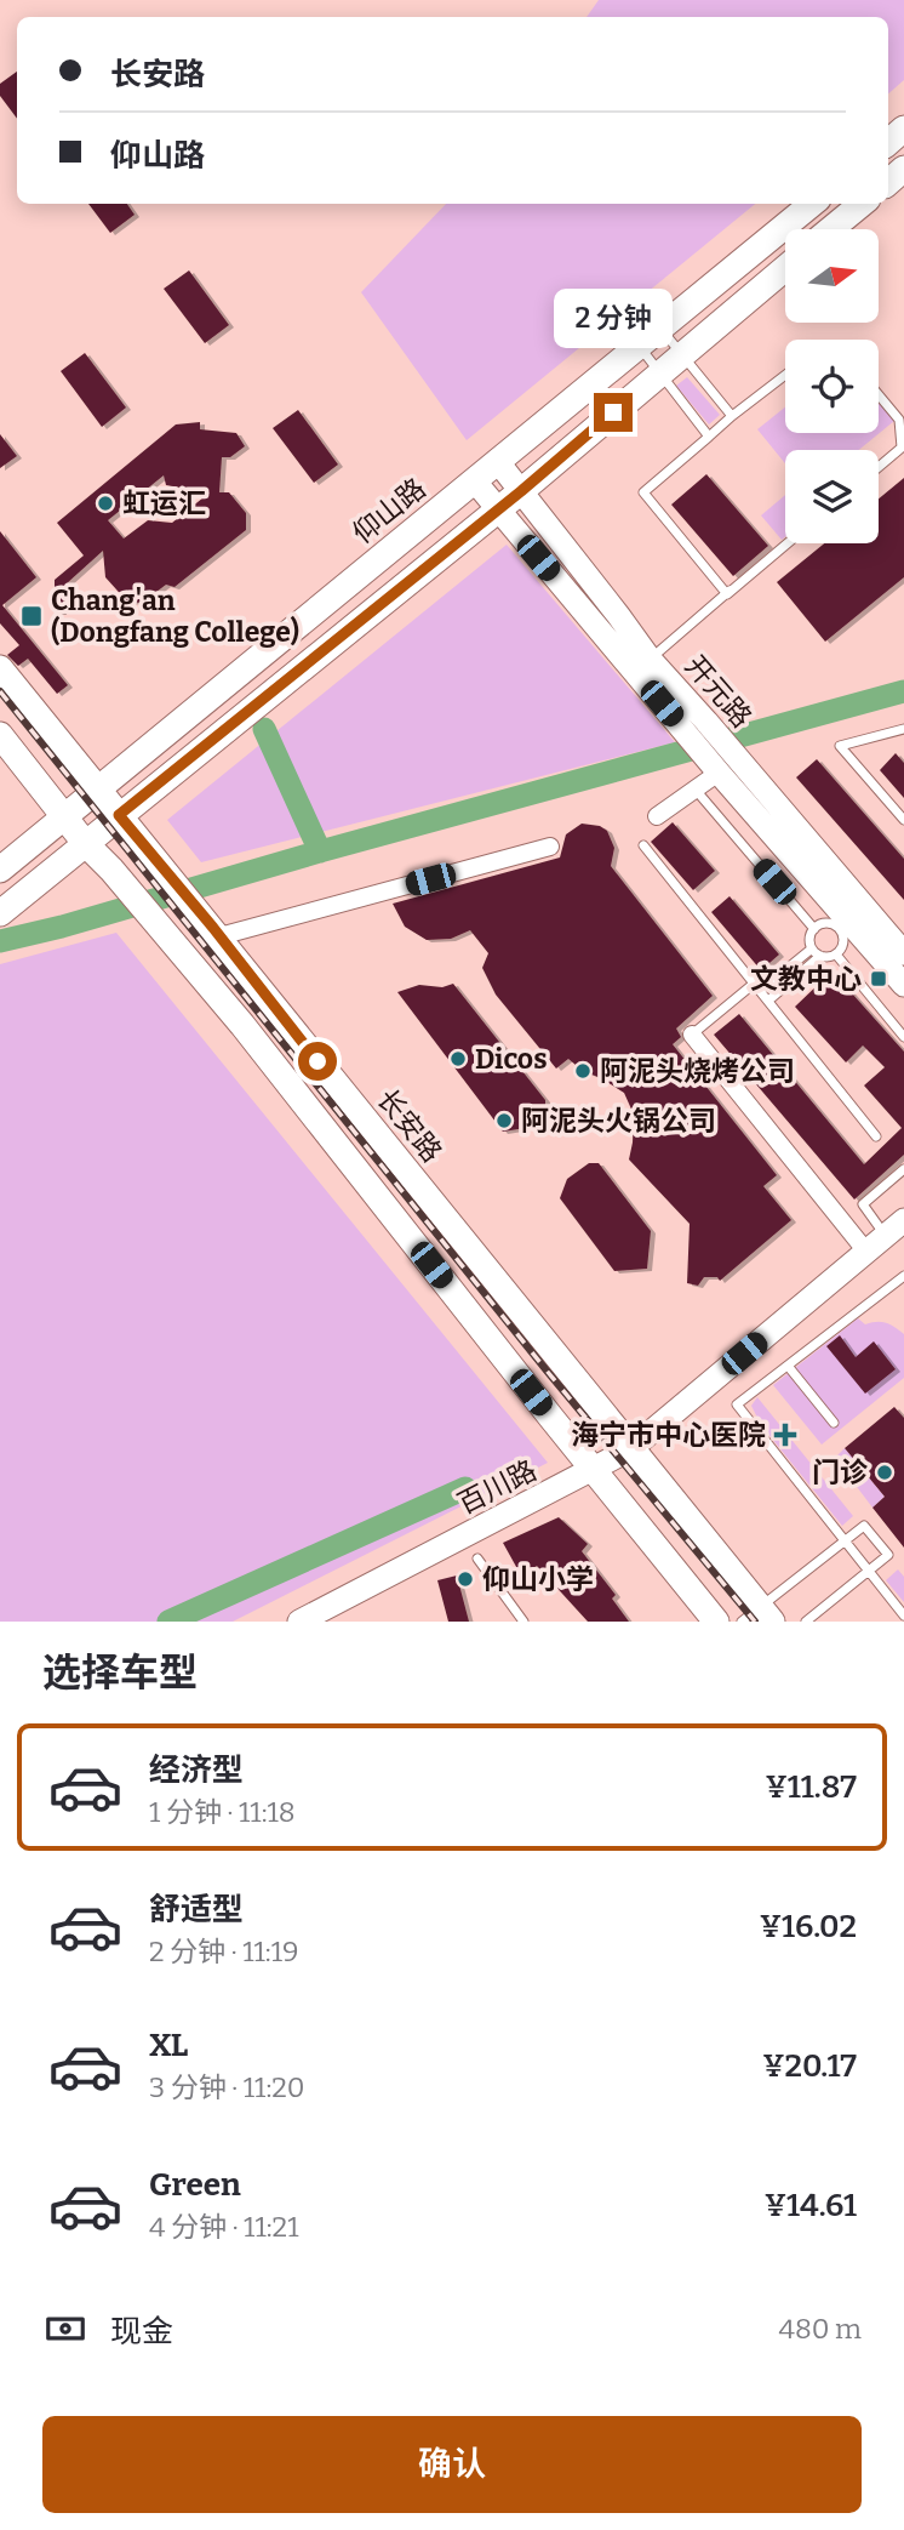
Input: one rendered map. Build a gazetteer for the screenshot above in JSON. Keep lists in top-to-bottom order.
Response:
{
  "streets": {
    "main road": [
      "仰山路",
      "开元路",
      "长安路",
      "百川路"
    ]
  },
  "crossings": [
    ["仰山路", "开元路"],
    ["仰山路", "长安路"],
    ["长安路", "百川路"]
  ],
  "places": {
    "other": [
      "虹运汇",
      "Dicos",
      "阿泥头烧烤公司",
      "阿泥头火锅公司",
      "门诊",
      "仰山小学"
    ],
    "transit": ["Chang'an (Dongfang College)", "文教中心"],
    "health": ["海宁市中心医院"]
  },
  "north": "right",
  "page": {
    "banner": ["长安路", "仰山路"],
    "bubble": "2 分钟",
    "heading": "选择车型",
    "list": [
      {
        "name": "经济型",
        "note": "1 分钟 · 11:18",
        "value": "¥11.87"
      },
      {
        "name": "舒适型",
        "note": "2 分钟 · 11:19",
        "value": "¥16.02"
      },
      {
        "name": "XL",
        "note": "3 分钟 · 11:20",
        "value": "¥20.17"
      },
      {
        "name": "Green",
        "note": "4 分钟 · 11:21",
        "value": "¥14.61"
      }
    ],
    "pay": ["现金", "480 m"],
    "buttons": "确认"
  }
}
